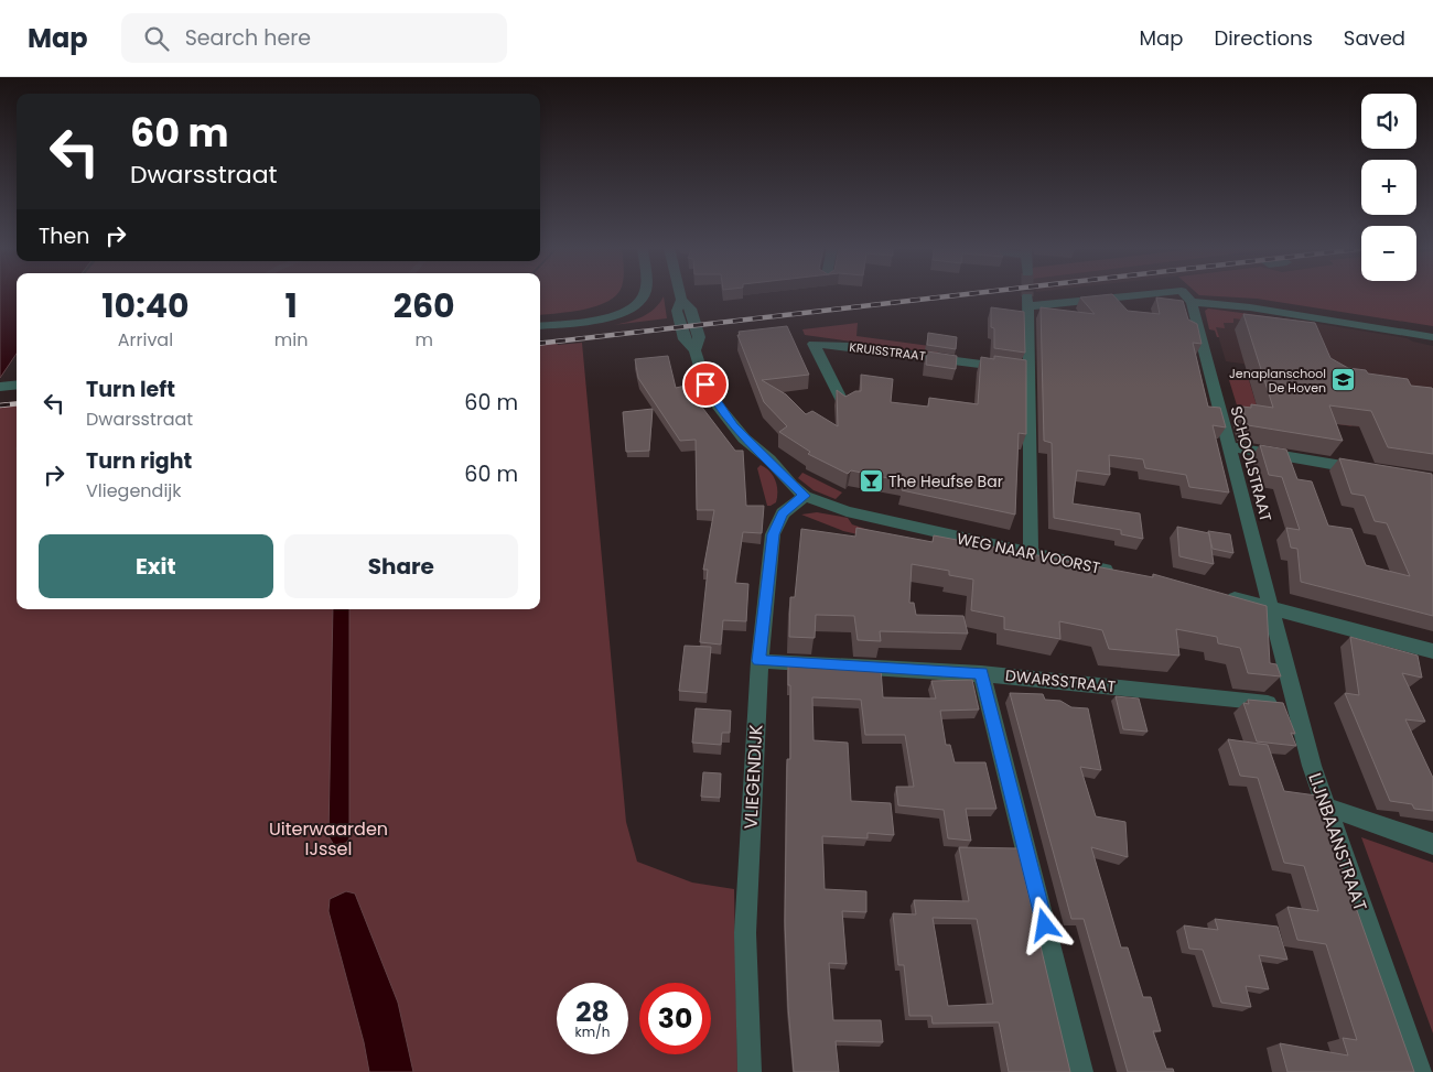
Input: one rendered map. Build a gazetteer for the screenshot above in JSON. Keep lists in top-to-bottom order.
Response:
{
  "streets": {
    "street": [
      "KRUISSTRAAT",
      "SCHOOLSTRAAT",
      "WEG NAAR VOORST",
      "DWARSSTRAAT",
      "VLIEGENDIJK",
      "LIJNBAANSTRAAT"
    ]
  },
  "crossings": [
    ["SCHOOLSTRAAT", "LIJNBAANSTRAAT"],
    ["WEG NAAR VOORST", "VLIEGENDIJK"],
    ["DWARSSTRAAT", "VLIEGENDIJK"],
    ["DWARSSTRAAT", "LIJNBAANSTRAAT"]
  ],
  "parks": ["Uiterwaarden IJssel"],
  "places": {
    "school or university": ["Jenaplanschool De Hoven"],
    "bar": ["The Heufse Bar"]
  },
  "page": {
    "header": "Map",
    "search": "Search here",
    "nav": ["Map", "Directions", "Saved"],
    "map_buttons": ["+", "−"],
    "turn": ["60 m", "Dwarsstraat"],
    "then": "Then",
    "eta": [
      "10:40",
      "Arrival",
      "1",
      "min",
      "260",
      "m"
    ],
    "list": [
      {
        "name": "Turn left",
        "note": "Dwarsstraat",
        "value": "60 m"
      },
      {
        "name": "Turn right",
        "note": "Vliegendijk",
        "value": "60 m"
      }
    ],
    "buttons": ["Exit", "Share"],
    "speed": "28 km/h",
    "limit": "30"
  }
}
